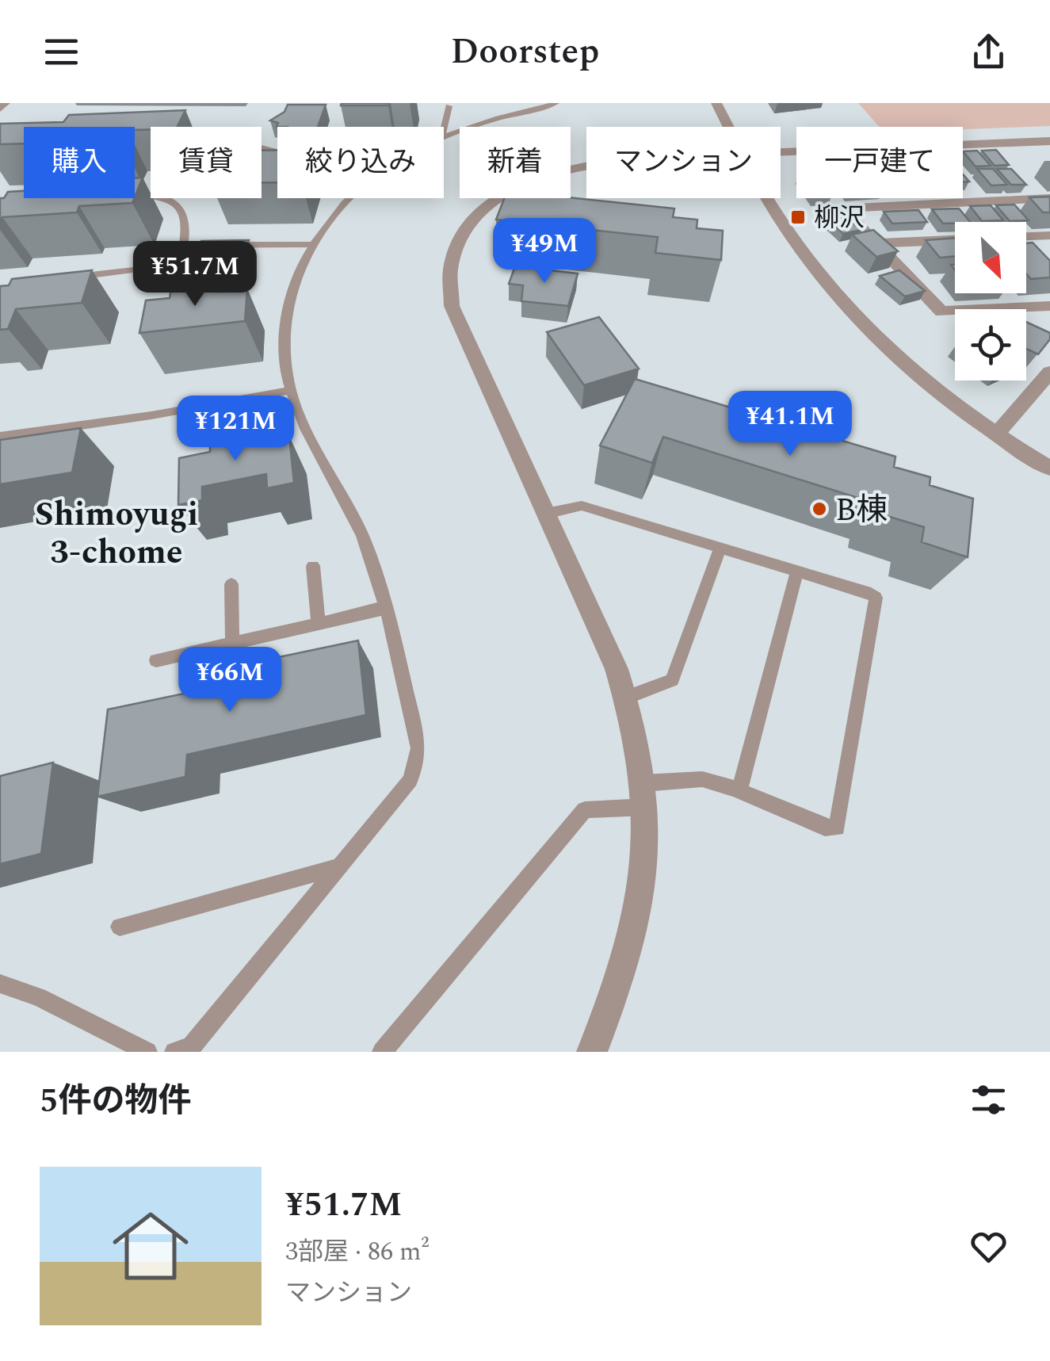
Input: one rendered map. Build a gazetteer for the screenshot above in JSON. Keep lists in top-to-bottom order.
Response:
{
  "districts": ["Shimoyugi 3-chome"],
  "places": {
    "transit": ["柳沢"],
    "other": ["B棟"]
  },
  "north": "bottom right",
  "page": {
    "header": "Doorstep",
    "chip": [
      "購入",
      "賃貸",
      "絞り込み",
      "新着",
      "マンション",
      "一戸建て"
    ],
    "price": [
      "¥49M",
      "¥51.7M",
      "¥41.1M",
      "¥121M",
      "¥66M"
    ],
    "heading": "5件の物件",
    "list": [
      {
        "name": "¥51.7M",
        "note": "3部屋 · 86 m² · マンション"
      }
    ]
  }
}
